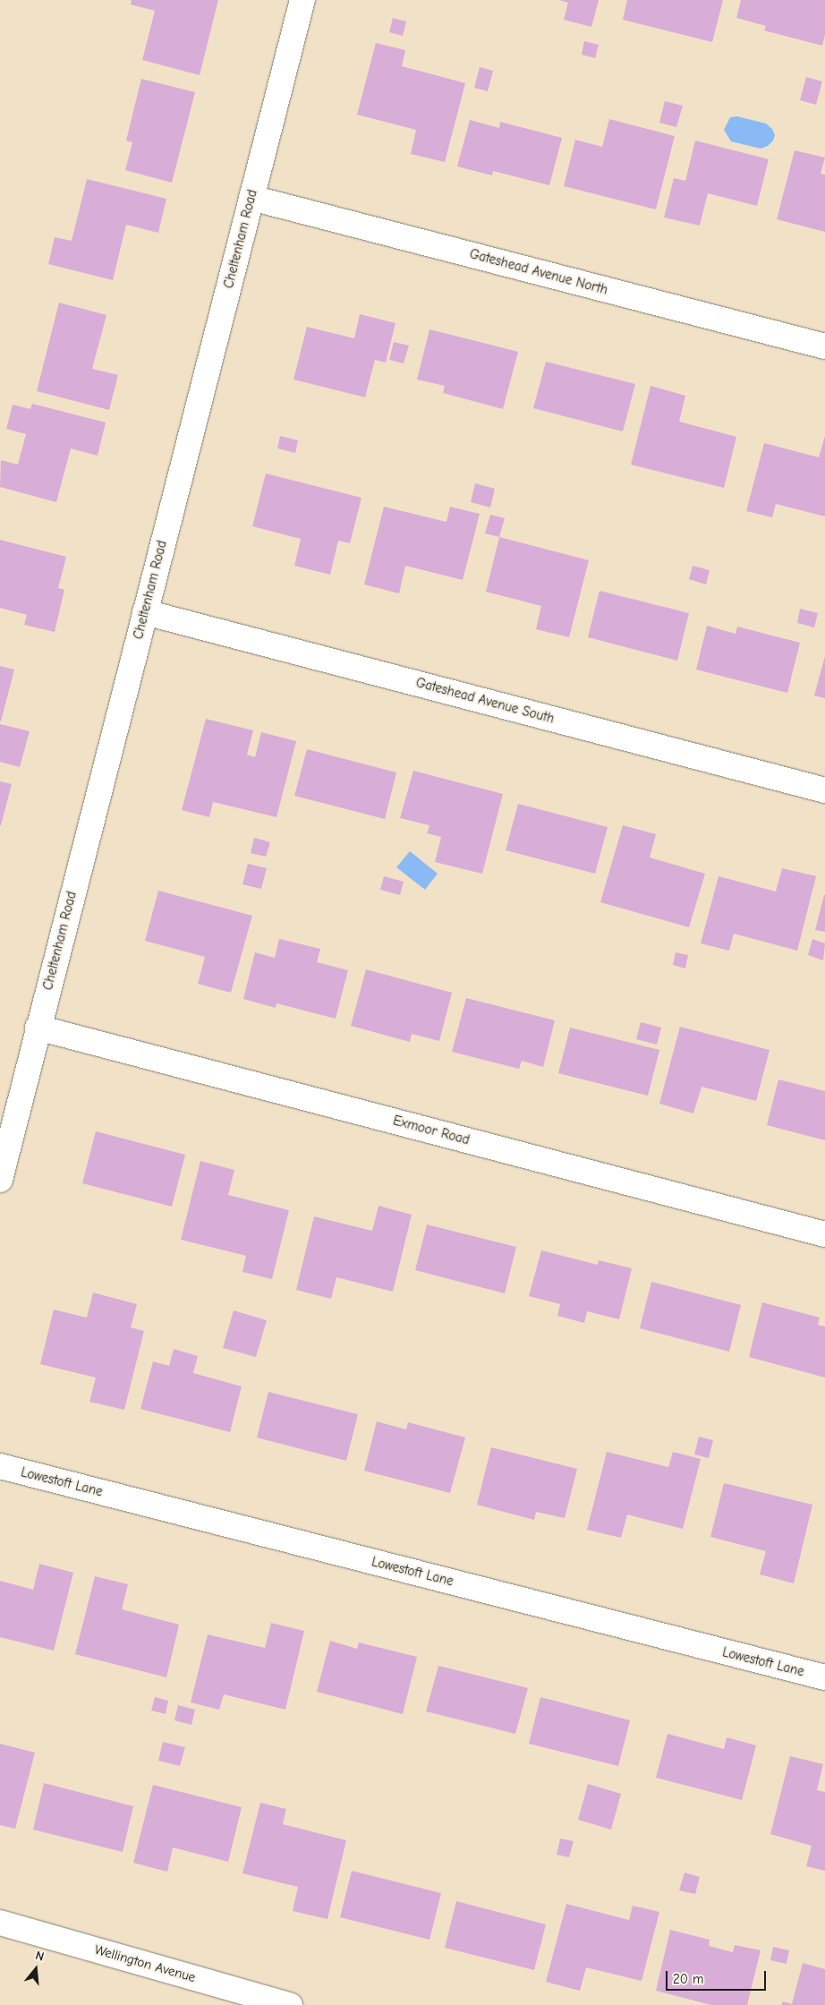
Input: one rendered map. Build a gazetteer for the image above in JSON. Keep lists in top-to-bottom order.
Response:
{
  "streets": {
    "street": [
      "Cheltenham Road",
      "Gateshead Avenue North",
      "Gateshead Avenue South",
      "Exmoor Road",
      "Lowestoft Lane",
      "Wellington Avenue"
    ]
  },
  "crossings": [
    ["Cheltenham Road", "Gateshead Avenue North"],
    ["Cheltenham Road", "Gateshead Avenue South"],
    ["Cheltenham Road", "Exmoor Road"]
  ],
  "scale_bar": "20 m",
  "north": "top"
}
